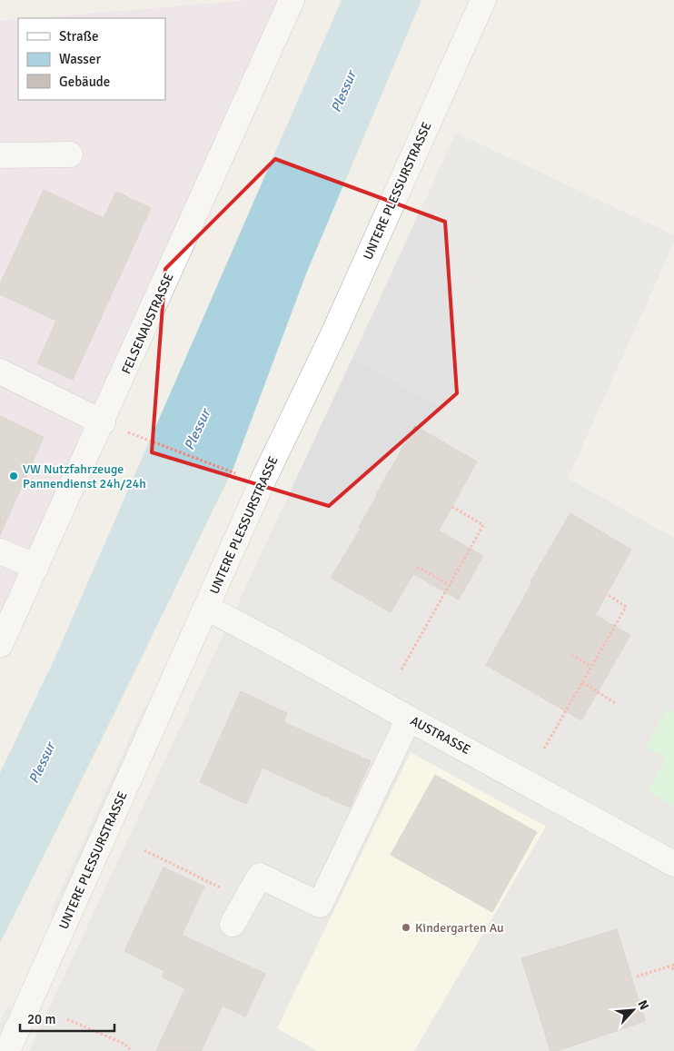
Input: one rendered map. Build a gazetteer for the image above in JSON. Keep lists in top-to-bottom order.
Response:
{
  "streets": {
    "street": ["UNTERE PLESSURSTRASSE", "FELSENAUSTRASSE", "AUSTRASSE"]
  },
  "crossings": [
    ["UNTERE PLESSURSTRASSE", "AUSTRASSE"]
  ],
  "water": ["Plessur"],
  "places": ["VW Nutzfahrzeuge Pannendienst 24h/24h", "Kindergarten Au"],
  "legend": ["Straße", "Wasser", "Gebäude"],
  "scale_bar": "20 m",
  "north": "top right"
}
